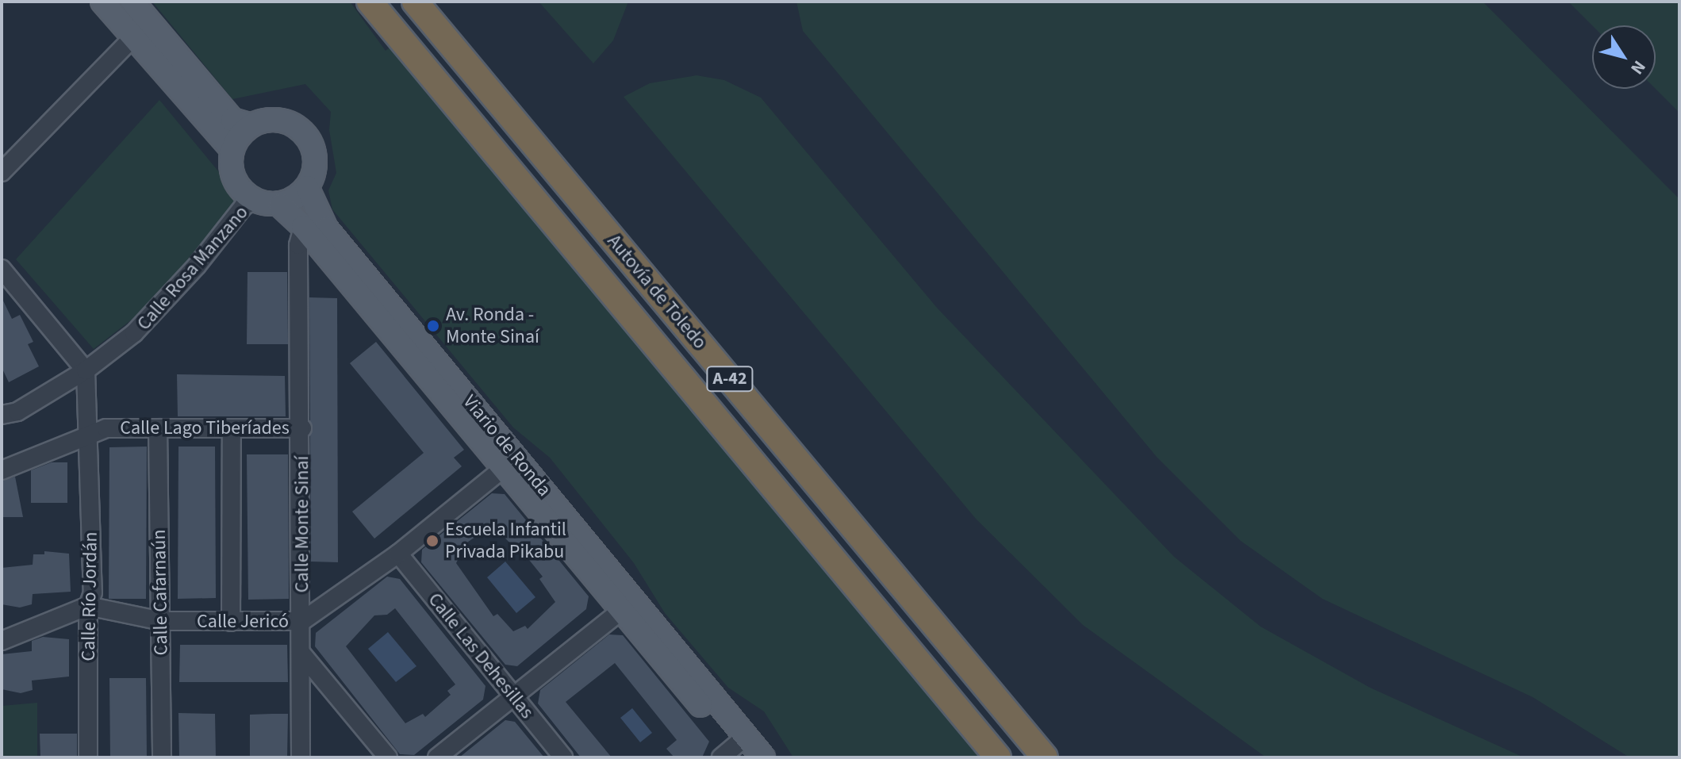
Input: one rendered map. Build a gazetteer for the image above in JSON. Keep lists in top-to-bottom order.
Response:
{
  "streets": {
    "highway": ["Autovía de Toledo", "A-42"],
    "main road": ["Viario de Ronda"],
    "street": [
      "Calle Rosa Manzano",
      "Calle Lago Tiberíades",
      "Calle Monte Sinaí",
      "Calle Cafarnaún",
      "Calle Río Jordán",
      "Calle Jericó",
      "Calle Las Dehesillas"
    ]
  },
  "crossings": [
    ["Calle Rosa Manzano", "Viario de Ronda"],
    ["Calle Rosa Manzano", "Calle Río Jordán"],
    ["Calle Lago Tiberíades", "Calle Monte Sinaí"],
    ["Calle Lago Tiberíades", "Calle Cafarnaún"],
    ["Calle Lago Tiberíades", "Calle Río Jordán"],
    ["Viario de Ronda", "Calle Monte Sinaí"],
    ["Calle Monte Sinaí", "Calle Jericó"],
    ["Calle Cafarnaún", "Calle Jericó"],
    ["Calle Río Jordán", "Calle Jericó"]
  ],
  "places": ["Av. Ronda - Monte Sinaí", "Escuela Infantil Privada Pikabu"],
  "north": "bottom right"
}
